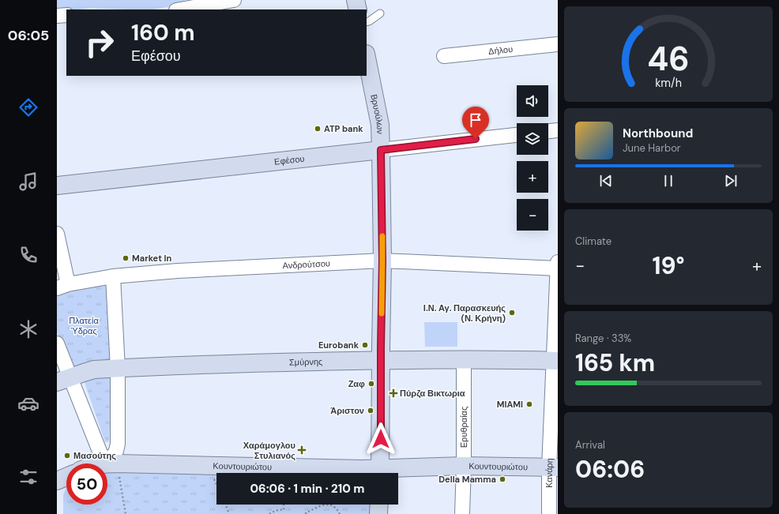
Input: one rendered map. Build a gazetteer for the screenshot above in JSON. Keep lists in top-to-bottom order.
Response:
{
  "streets": {
    "main road": [
      "Βρυούλων",
      "Εφέσου",
      "Σμύρνης",
      "Κουντουριώτου"
    ],
    "street": [
      "Δήλου",
      "Ανδρούτσου",
      "Ερυθραίας",
      "Κανάρη"
    ]
  },
  "crossings": [
    ["Βρυούλων", "Εφέσου"],
    ["Βρυούλων", "Ανδρούτσου"],
    ["Βρυούλων", "Σμύρνης"],
    ["Ανδρούτσου", "Κανάρη"],
    ["Σμύρνης", "Ερυθραίας"],
    ["Σμύρνης", "Κανάρη"],
    ["Ερυθραίας", "Κουντουριώτου"],
    ["Κουντουριώτου", "Κανάρη"]
  ],
  "parks": ["Πλατεία Ύδρας"],
  "places": {
    "other": [
      "ATP bank",
      "Market In",
      "Ι.Ν. Αγ. Παρασκευής (Ν. Κρήνη)",
      "Eurobank",
      "Ζαφ",
      "MIAMI",
      "Άριστον",
      "Μασούτης",
      "Della Mamma"
    ],
    "health": ["Πύρζα Βικτωρια", "Χαράμογλου Στυλιανός"]
  },
  "page": {
    "tabs": "06:05",
    "turn": ["160 m", "Εφέσου"],
    "map_buttons": ["+", "−"],
    "song": ["Northbound", "June Harbor"],
    "tile": [
      "Climate",
      ["Range · 33%", "165 km"],
      ["Arrival", "06:06"]
    ],
    "heat": ["−", "19°", "+"],
    "limit": "50",
    "trip": "06:06 · 1 min · 210 m",
    "gauge": ["46", "km/h"]
  }
}
